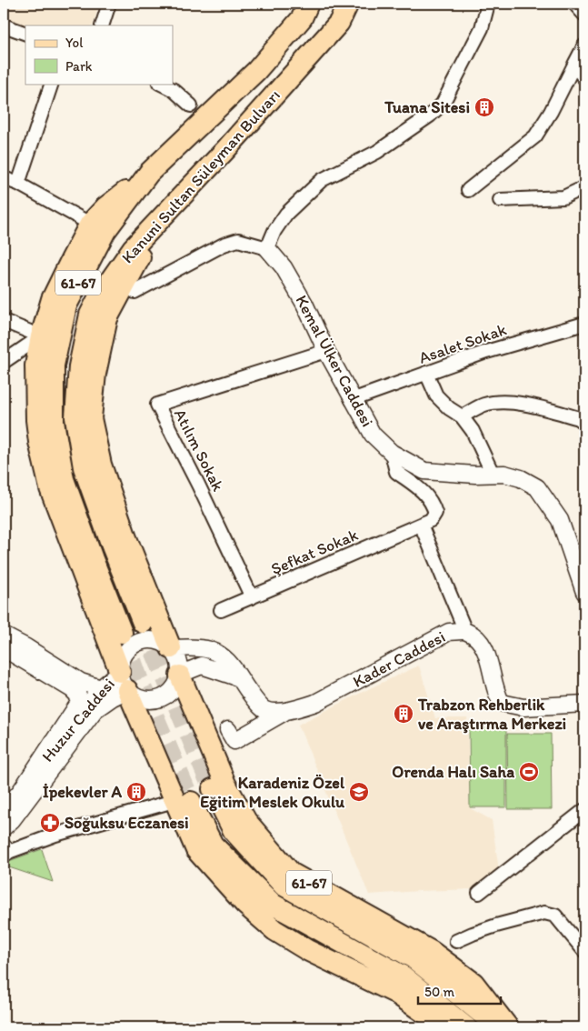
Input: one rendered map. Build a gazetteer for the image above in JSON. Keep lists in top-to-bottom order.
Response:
{
  "streets": {
    "main road": ["Kanuni Sultan Süleyman Bulvarı", "61-67"],
    "street": [
      "Asalet Sokak",
      "Kemal Ülker Caddesi",
      "Atılım Sokak",
      "Şefkat Sokak",
      "Kader Caddesi",
      "Huzur Caddesi"
    ]
  },
  "crossings": [
    ["Kanuni Sultan Süleyman Bulvarı", "61-67"],
    ["61-67", "Kader Caddesi"],
    ["61-67", "Huzur Caddesi"],
    ["Asalet Sokak", "Kemal Ülker Caddesi"],
    ["Kemal Ülker Caddesi", "Atılım Sokak"],
    ["Atılım Sokak", "Şefkat Sokak"],
    ["Kader Caddesi", "Huzur Caddesi"]
  ],
  "places": {
    "building": ["Tuana Sitesi", "Trabzon Rehberlik ve Araştırma Merkezi", "İpekevler A"],
    "sports": ["Orenda Halı Saha"],
    "school or university": ["Karadeniz Özel Eğitim Meslek Okulu"],
    "pharmacy": ["Soğuksu Eczanesi"]
  },
  "legend": ["Yol", "Park"],
  "scale_bar": "50 m"
}
